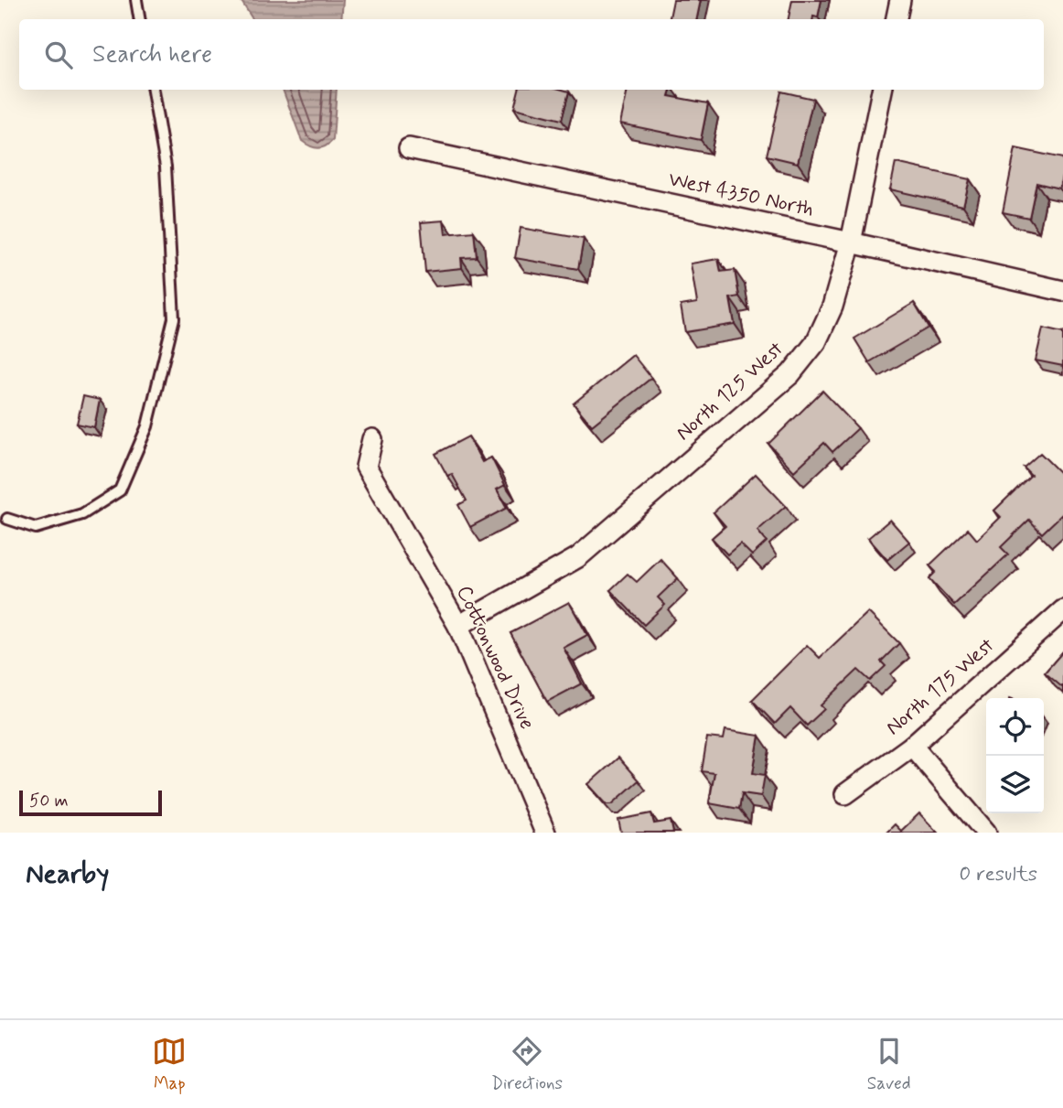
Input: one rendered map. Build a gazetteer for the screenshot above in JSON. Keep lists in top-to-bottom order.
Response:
{
  "streets": {
    "street": [
      "West 4350 North",
      "North 125 West",
      "Cottonwood Drive",
      "North 175 West"
    ]
  },
  "crossings": [
    ["West 4350 North", "North 125 West"],
    ["North 125 West", "Cottonwood Drive"]
  ],
  "scale_bar": "50 m",
  "page": {
    "search": "Search here",
    "scale": "50 m",
    "heading": ["Nearby", "0 results"],
    "nav": ["Map", "Directions", "Saved"]
  }
}
